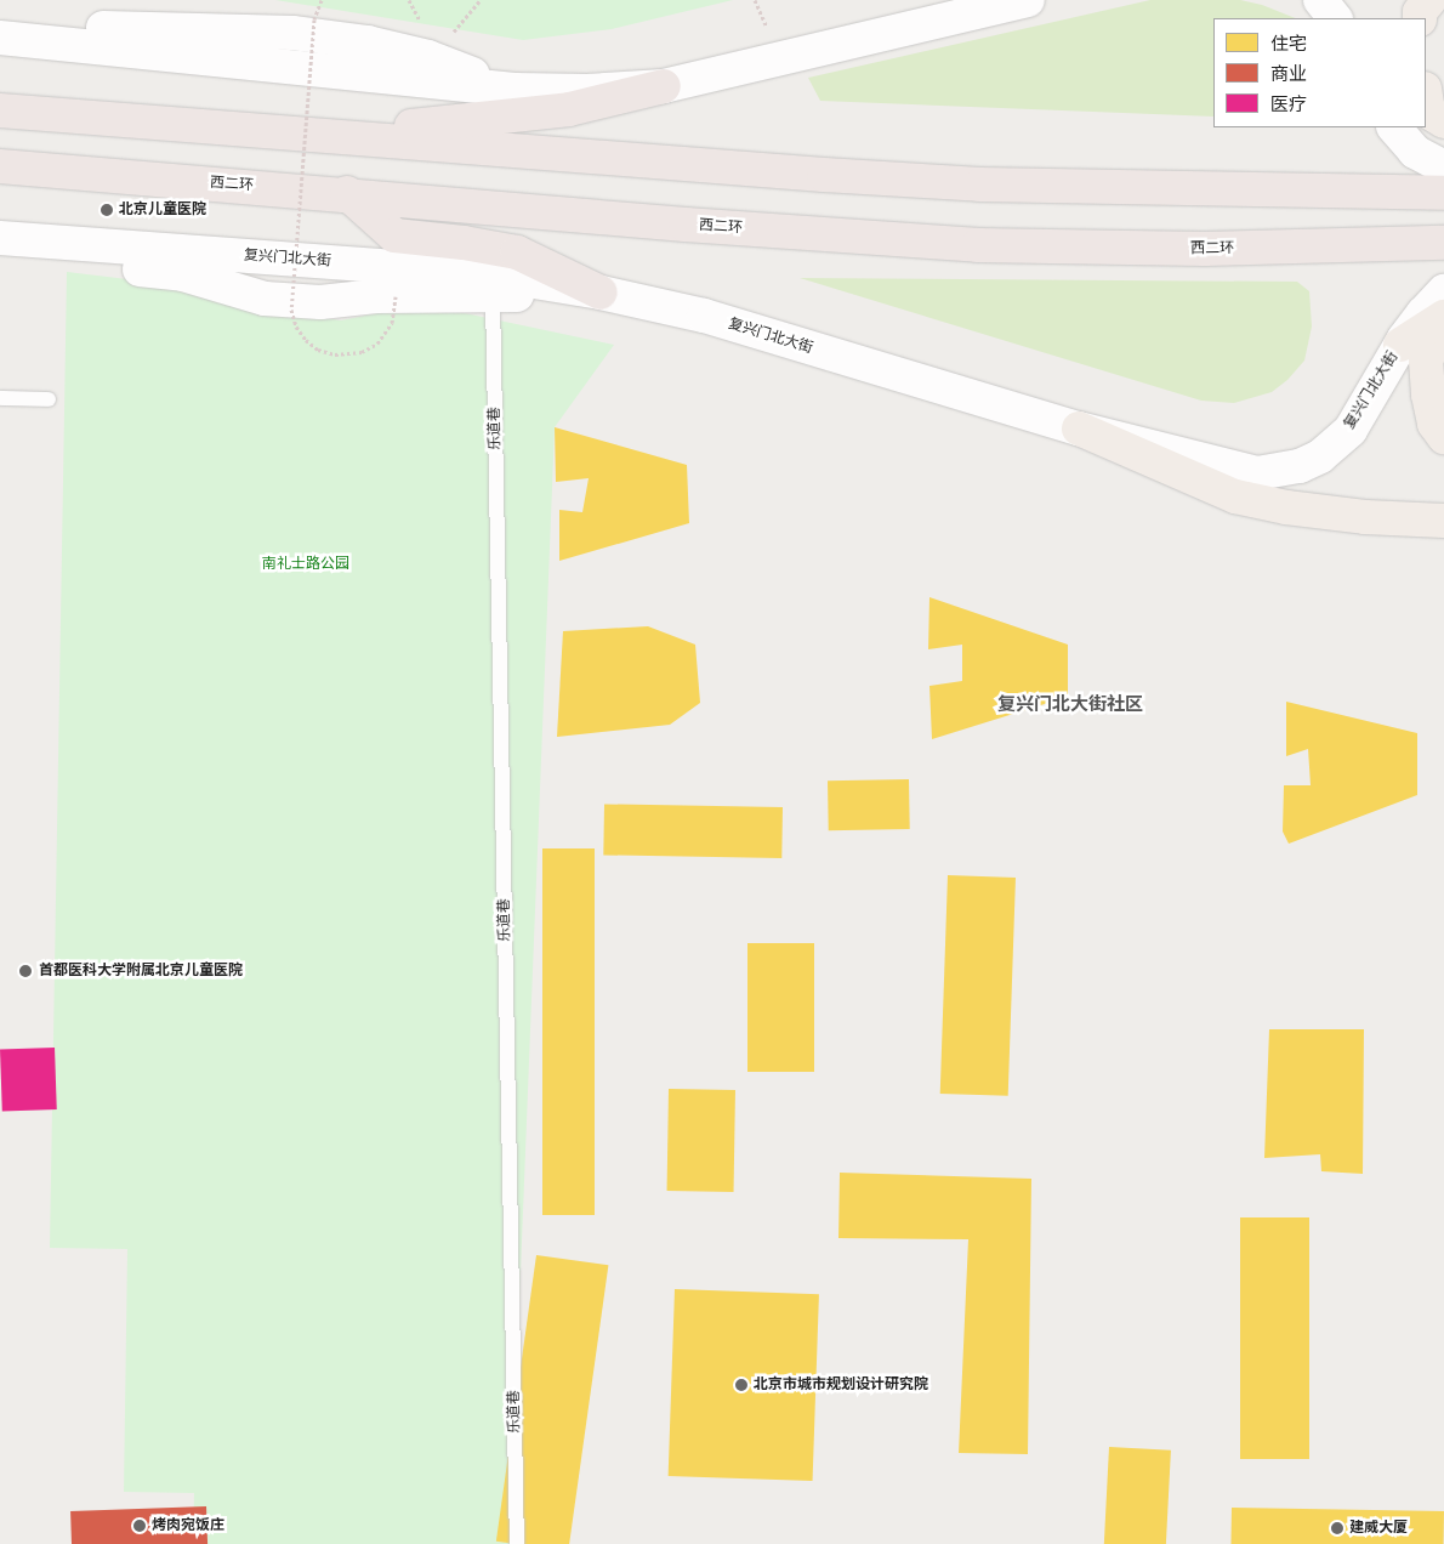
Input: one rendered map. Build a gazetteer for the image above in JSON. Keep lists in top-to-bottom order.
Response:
{
  "streets": {
    "highway": ["西二环"],
    "street": ["复兴门北大街"],
    "lane": ["乐道巷"]
  },
  "districts": ["复兴门北大街社区"],
  "parks": ["南礼士路公园"],
  "places": [
    "北京儿童医院",
    "首都医科大学附属北京儿童医院",
    "北京市城市规划设计研究院",
    "烤肉宛饭庄",
    "建威大厦"
  ],
  "legend": ["住宅", "商业", "医疗"]
}
